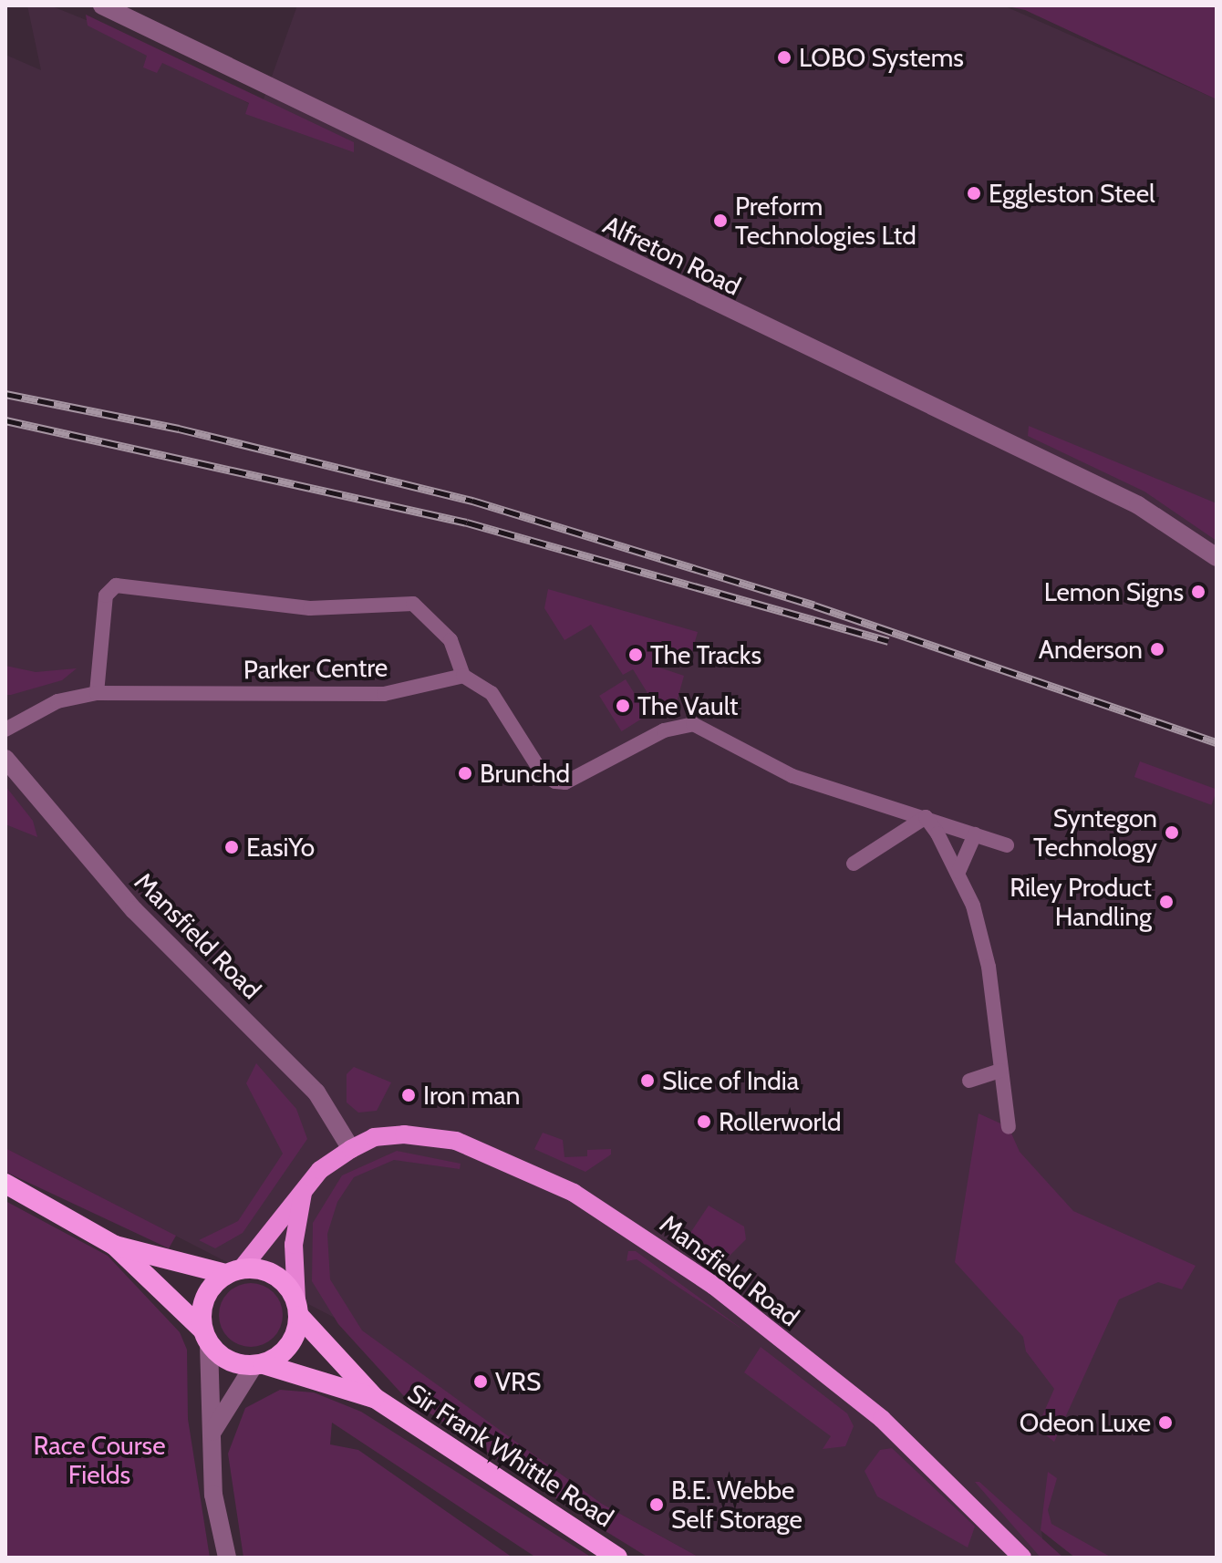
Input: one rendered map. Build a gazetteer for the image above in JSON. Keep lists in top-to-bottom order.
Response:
{
  "streets": {
    "highway": ["Sir Frank Whittle Road"],
    "main road": ["Mansfield Road"],
    "street": ["Alfreton Road", "Parker Centre"]
  },
  "crossings": [
    ["Mansfield Road", "Sir Frank Whittle Road"]
  ],
  "parks": ["Race Course Fields"],
  "places": [
    "LOBO Systems",
    "Eggleston Steel",
    "Preform Technologies Ltd",
    "Lemon Signs",
    "Anderson",
    "The Tracks",
    "The Vault",
    "Brunchd",
    "Syntegon Technology",
    "EasiYo",
    "Riley Product Handling",
    "Slice of India",
    "Iron man",
    "Rollerworld",
    "VRS",
    "Odeon Luxe",
    "B.E. Webbe Self Storage"
  ]
}
